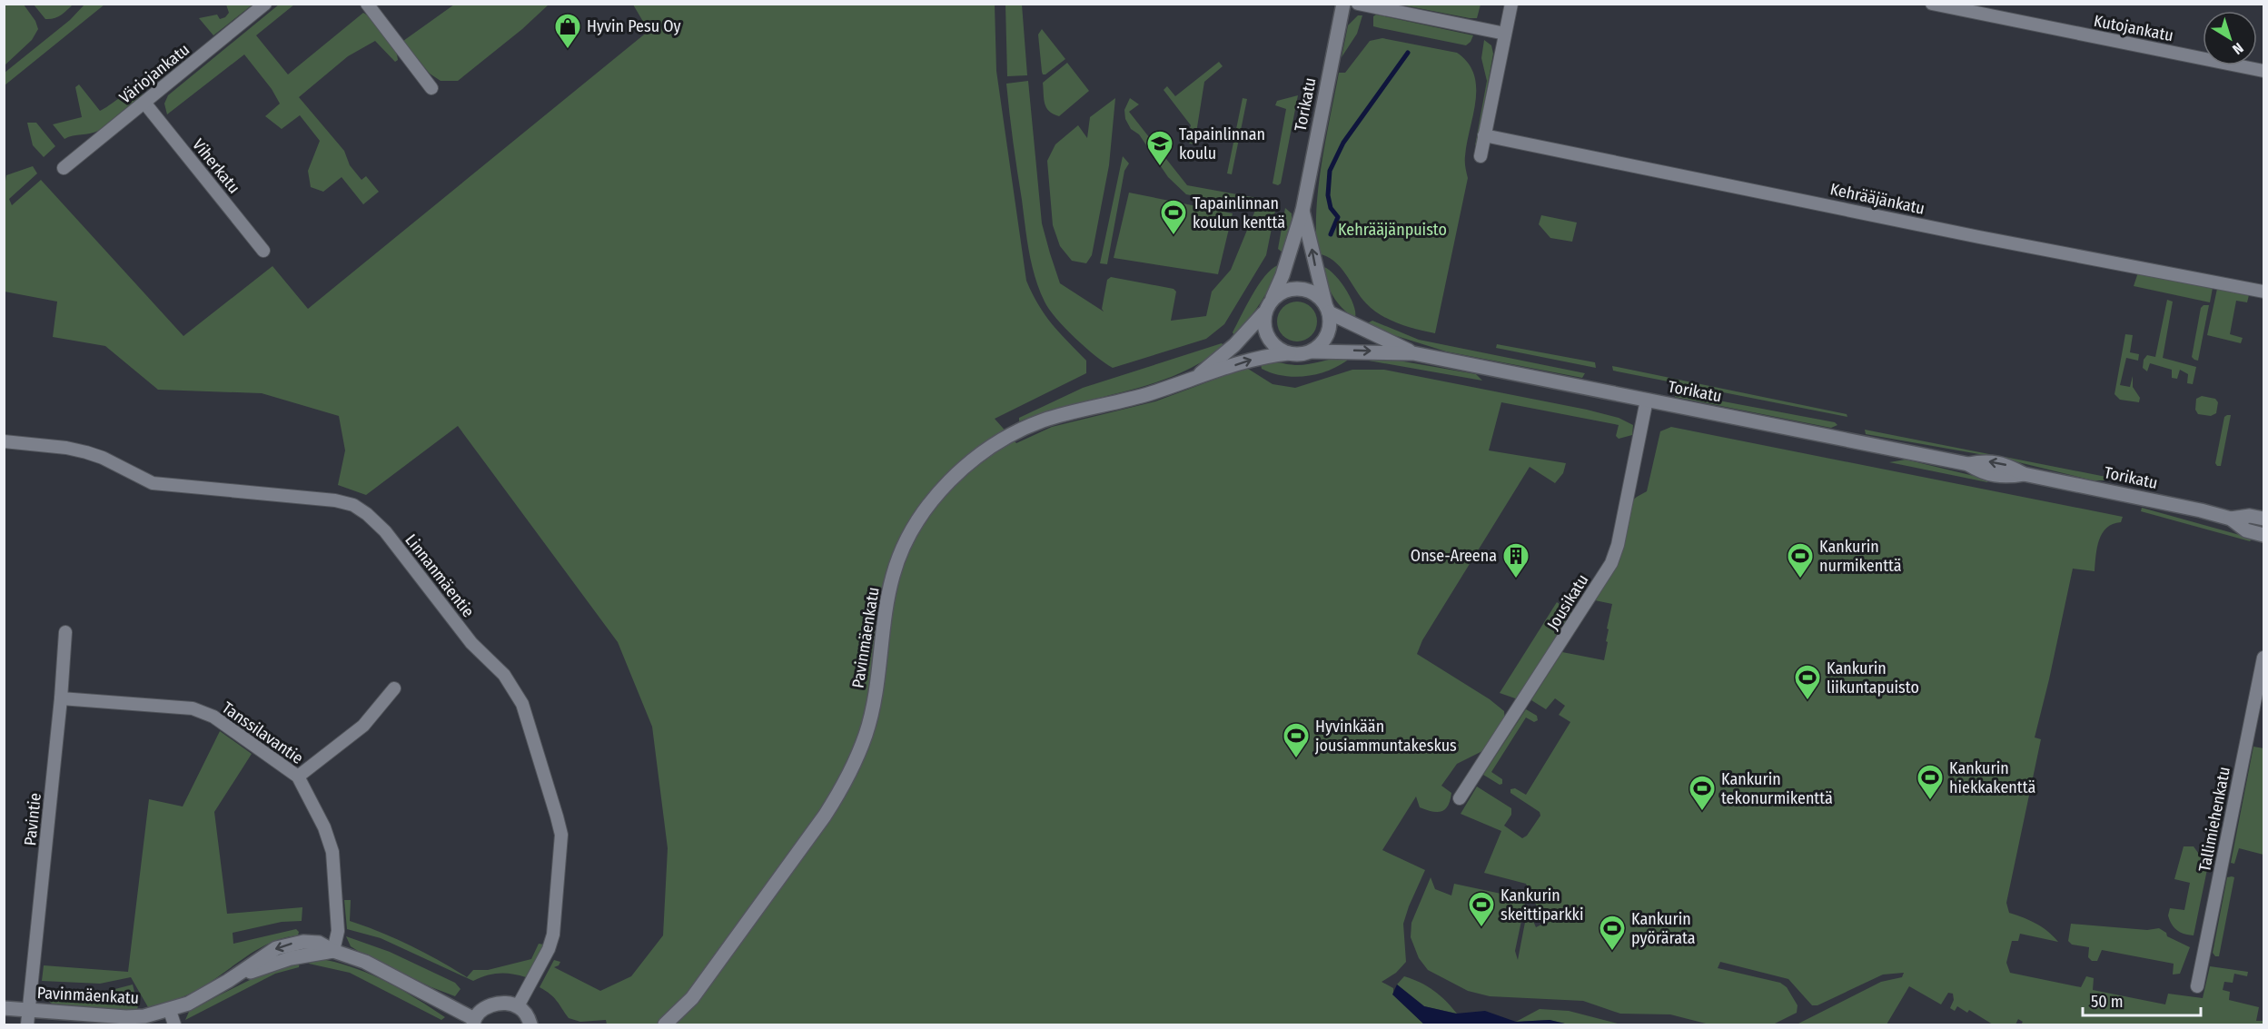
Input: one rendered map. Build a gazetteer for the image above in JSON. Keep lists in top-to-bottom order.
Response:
{
  "streets": {
    "street": [
      "Kutojankatu",
      "Väriojankatu",
      "Torikatu",
      "Viherkatu",
      "Kehrääjänkatu",
      "Linnanmäentie",
      "Jousikatu",
      "Pavinmäenkatu",
      "Tanssilavantie",
      "Pavintie",
      "Tallimiehenkatu"
    ]
  },
  "crossings": [
    ["Väriojankatu", "Viherkatu"],
    ["Torikatu", "Jousikatu"],
    ["Torikatu", "Pavinmäenkatu"],
    ["Pavinmäenkatu", "Tanssilavantie"],
    ["Pavinmäenkatu", "Pavintie"],
    ["Tanssilavantie", "Pavintie"]
  ],
  "parks": ["Kehrääjänpuisto"],
  "places": {
    "shop": ["Hyvin Pesu Oy"],
    "school or university": ["Tapainlinnan koulu"],
    "sports": [
      "Tapainlinnan koulun kenttä",
      "Kankurin nurmikenttä",
      "Kankurin liikuntapuisto",
      "Hyvinkään jousiammuntakeskus",
      "Kankurin hiekkakenttä",
      "Kankurin tekonurmikenttä",
      "Kankurin skeittiparkki",
      "Kankurin pyörärata"
    ],
    "building": ["Onse-Areena"]
  },
  "scale_bar": "50 m",
  "north": "bottom right"
}
